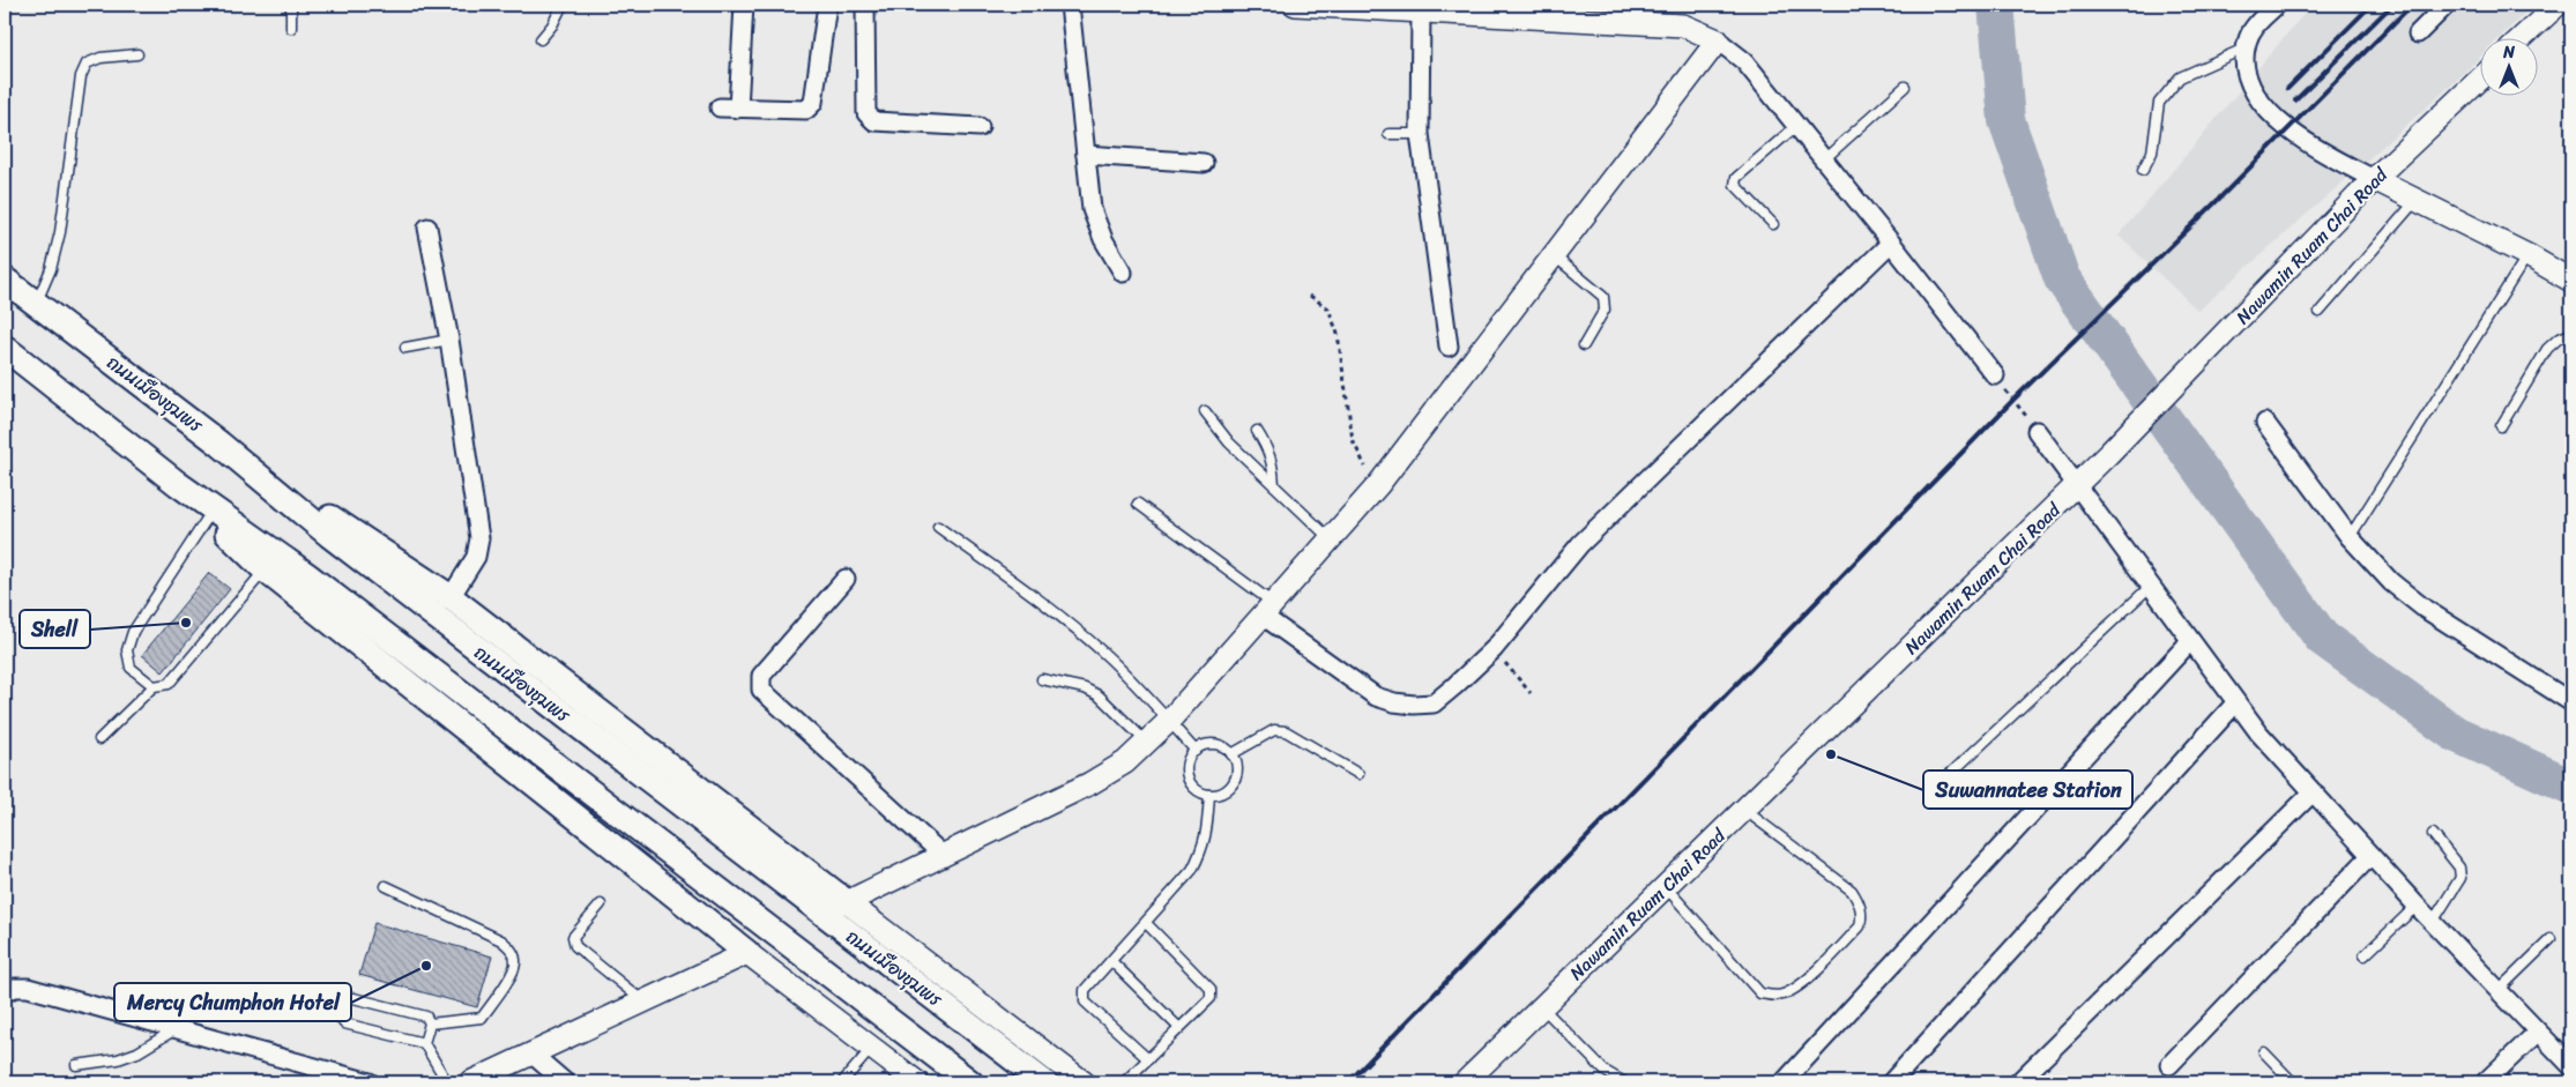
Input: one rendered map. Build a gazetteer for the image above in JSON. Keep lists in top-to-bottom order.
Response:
{
  "streets": {
    "main road": ["ถนนเมืองชุมพร"],
    "street": ["Nawamin Ruam Chai Road"]
  },
  "places": ["Shell", "Suwannatee Station", "Mercy Chumphon Hotel"],
  "north": "top"
}
